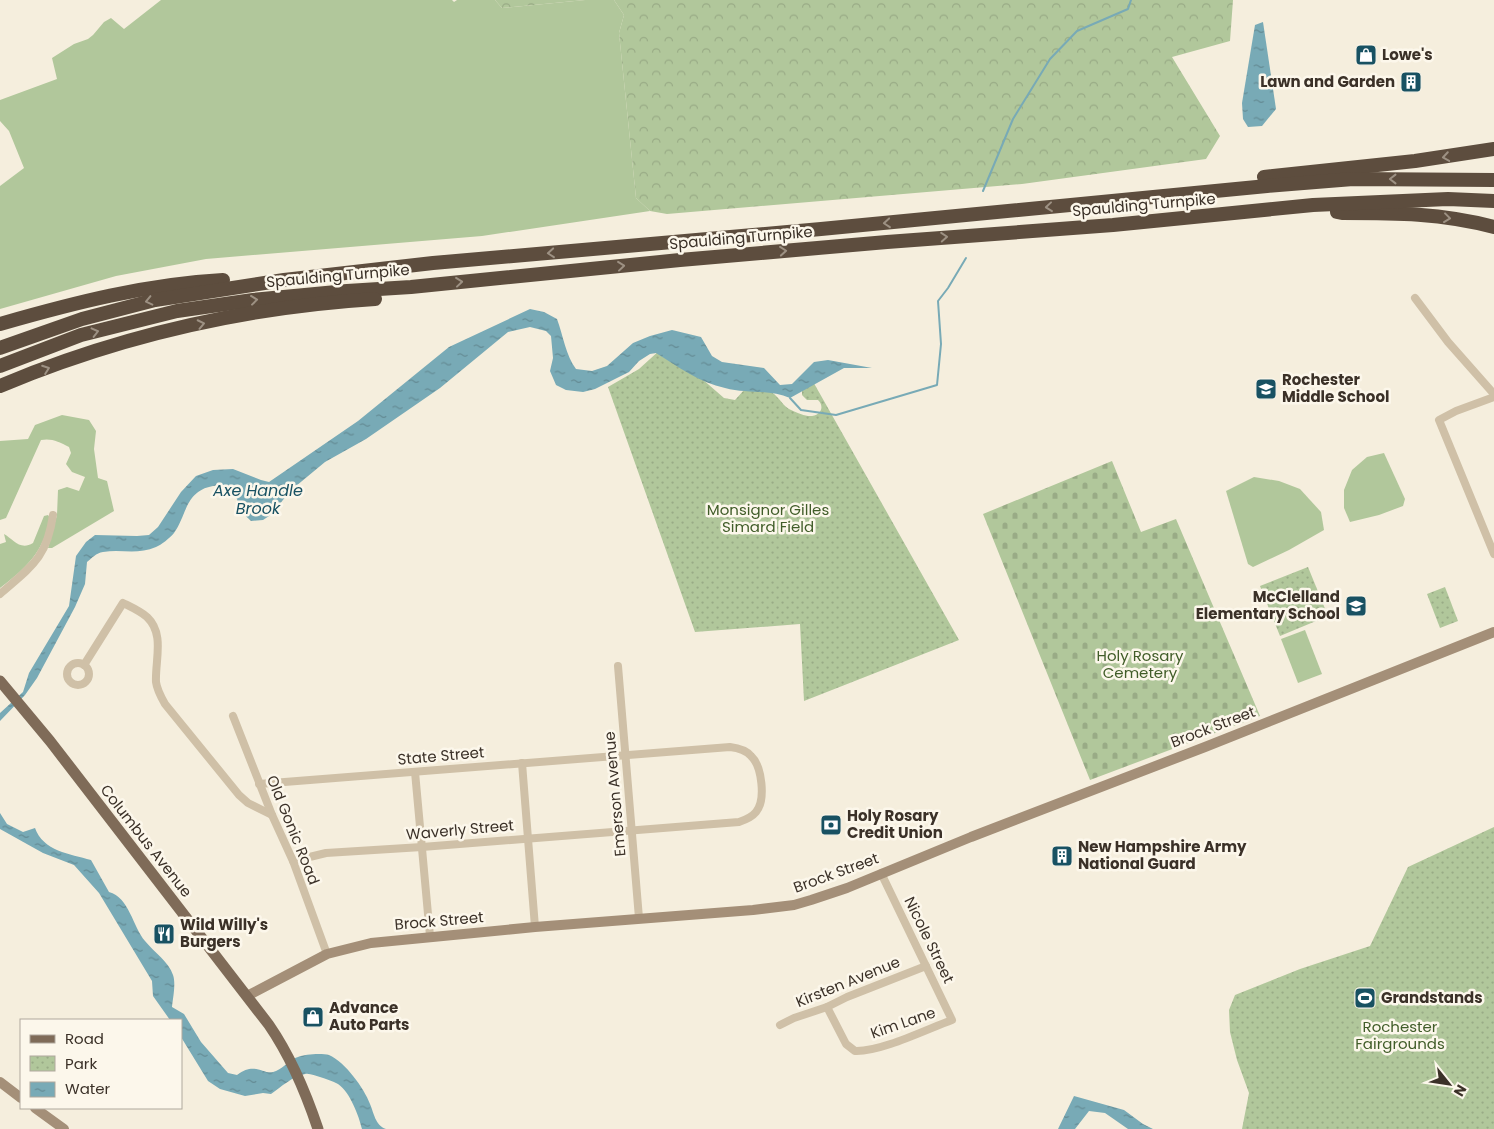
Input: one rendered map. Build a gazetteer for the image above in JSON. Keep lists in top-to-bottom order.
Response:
{
  "streets": {
    "highway": ["Spaulding Turnpike"],
    "main road": ["Columbus Avenue"],
    "street": [
      "Brock Street",
      "State Street",
      "Emerson Avenue",
      "Old Gonic Road",
      "Waverly Street",
      "Nicole Street",
      "Kirsten Avenue",
      "Kim Lane"
    ]
  },
  "crossings": [
    ["Brock Street", "Emerson Avenue"],
    ["Brock Street", "Old Gonic Road"],
    ["Brock Street", "Columbus Avenue"],
    ["Brock Street", "Nicole Street"],
    ["State Street", "Emerson Avenue"],
    ["State Street", "Old Gonic Road"],
    ["State Street", "Waverly Street"],
    ["Emerson Avenue", "Waverly Street"],
    ["Old Gonic Road", "Waverly Street"],
    ["Nicole Street", "Kirsten Avenue"],
    ["Nicole Street", "Kim Lane"],
    ["Kirsten Avenue", "Kim Lane"]
  ],
  "water": ["Axe Handle Brook"],
  "parks": ["Monsignor Gilles Simard Field", "Holy Rosary Cemetery", "Rochester Fairgrounds"],
  "places": {
    "shop": ["Lowe's", "Advance Auto Parts"],
    "building": ["Lawn and Garden", "New Hampshire Army National Guard"],
    "school or university": ["Rochester Middle School", "McClelland Elementary School"],
    "bank": ["Holy Rosary Credit Union"],
    "restaurant": ["Wild Willy's Burgers"],
    "sports": ["Grandstands"]
  },
  "legend": ["Road", "Park", "Water"],
  "north": "bottom right"
}
